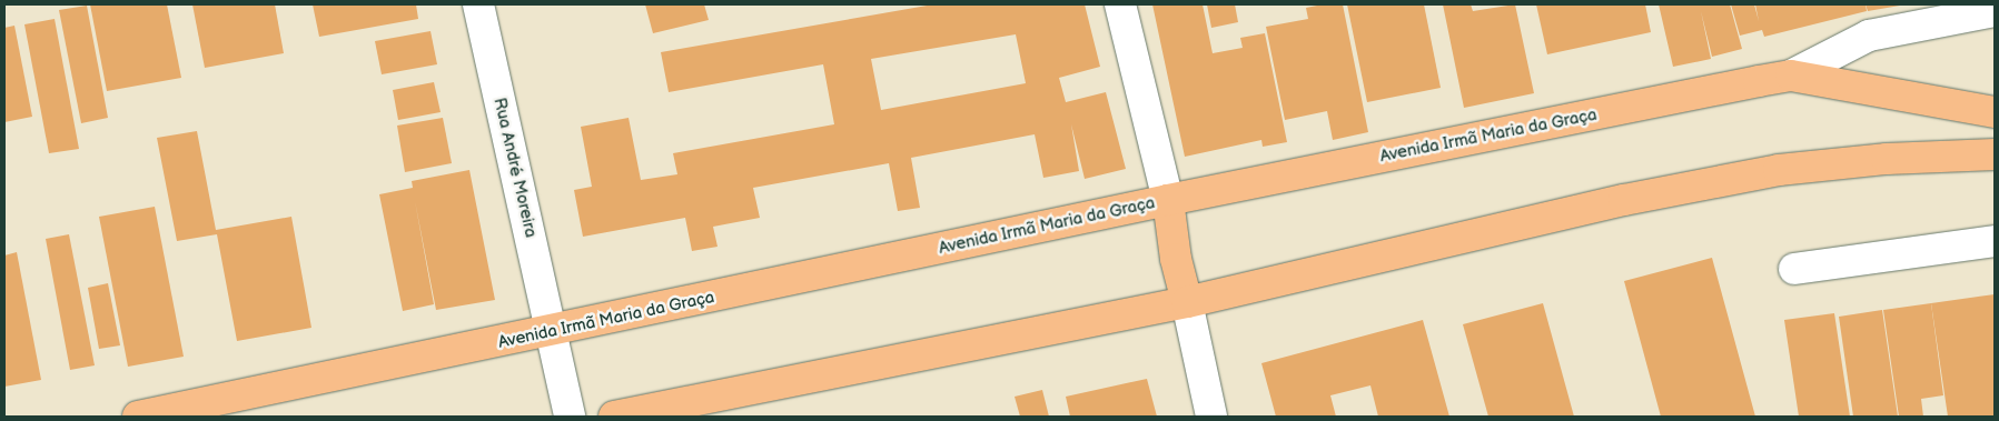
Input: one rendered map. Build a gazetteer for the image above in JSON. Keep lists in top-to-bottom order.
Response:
{
  "streets": {
    "main road": ["Avenida Irmã Maria da Graça"],
    "street": ["Rua André Moreira"]
  },
  "crossings": [
    ["Avenida Irmã Maria da Graça", "Rua André Moreira"]
  ]
}
